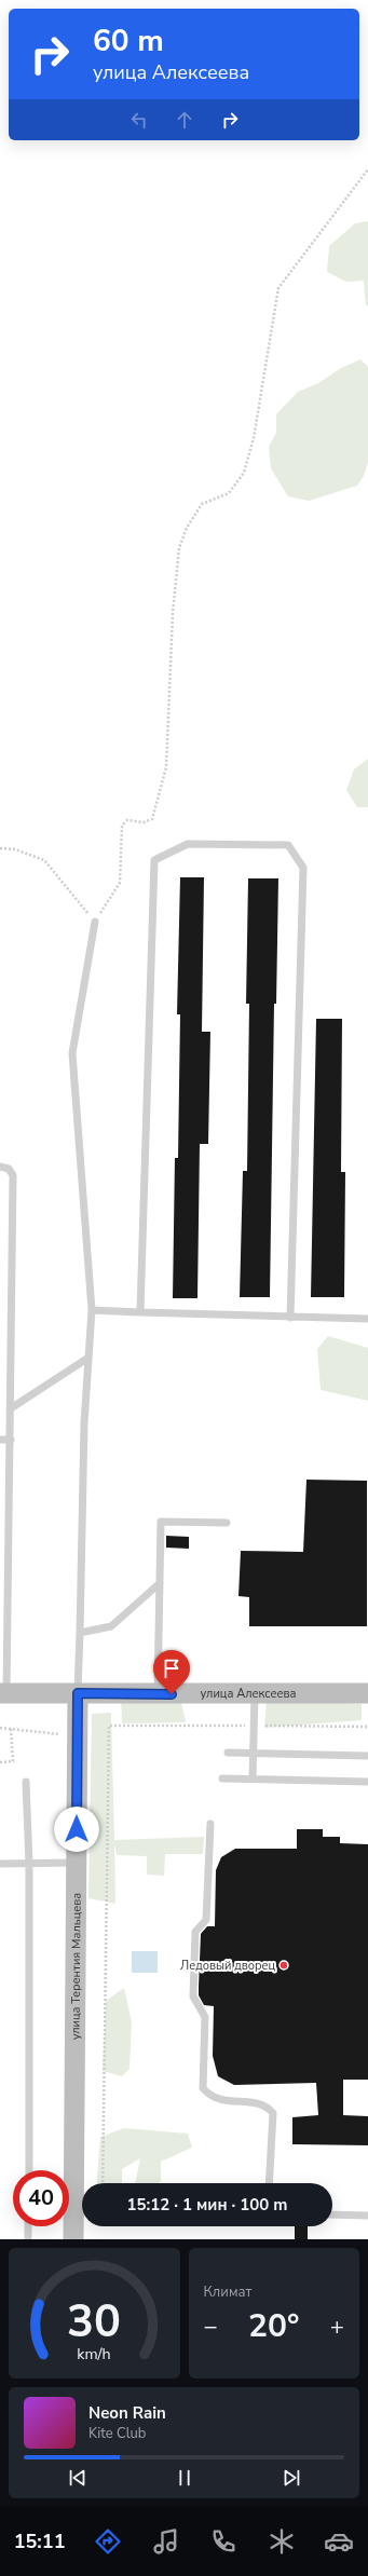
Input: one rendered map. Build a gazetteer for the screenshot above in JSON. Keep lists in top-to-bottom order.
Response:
{
  "streets": {
    "street": ["улица Алексеева", "улица Терентия Мальцева"]
  },
  "crossings": [
    ["улица Алексеева", "улица Терентия Мальцева"]
  ],
  "places": ["Ледовый дворец"],
  "page": {
    "turn": ["60 m", "улица Алексеева"],
    "limit": "40",
    "trip": "15:12 · 1 мин · 100 m",
    "tile": "Климат",
    "heat": ["−", "20°", "+"],
    "song": ["Neon Rain", "Kite Club"],
    "tabs": "15:11",
    "gauge": ["30", "km/h"]
  }
}
